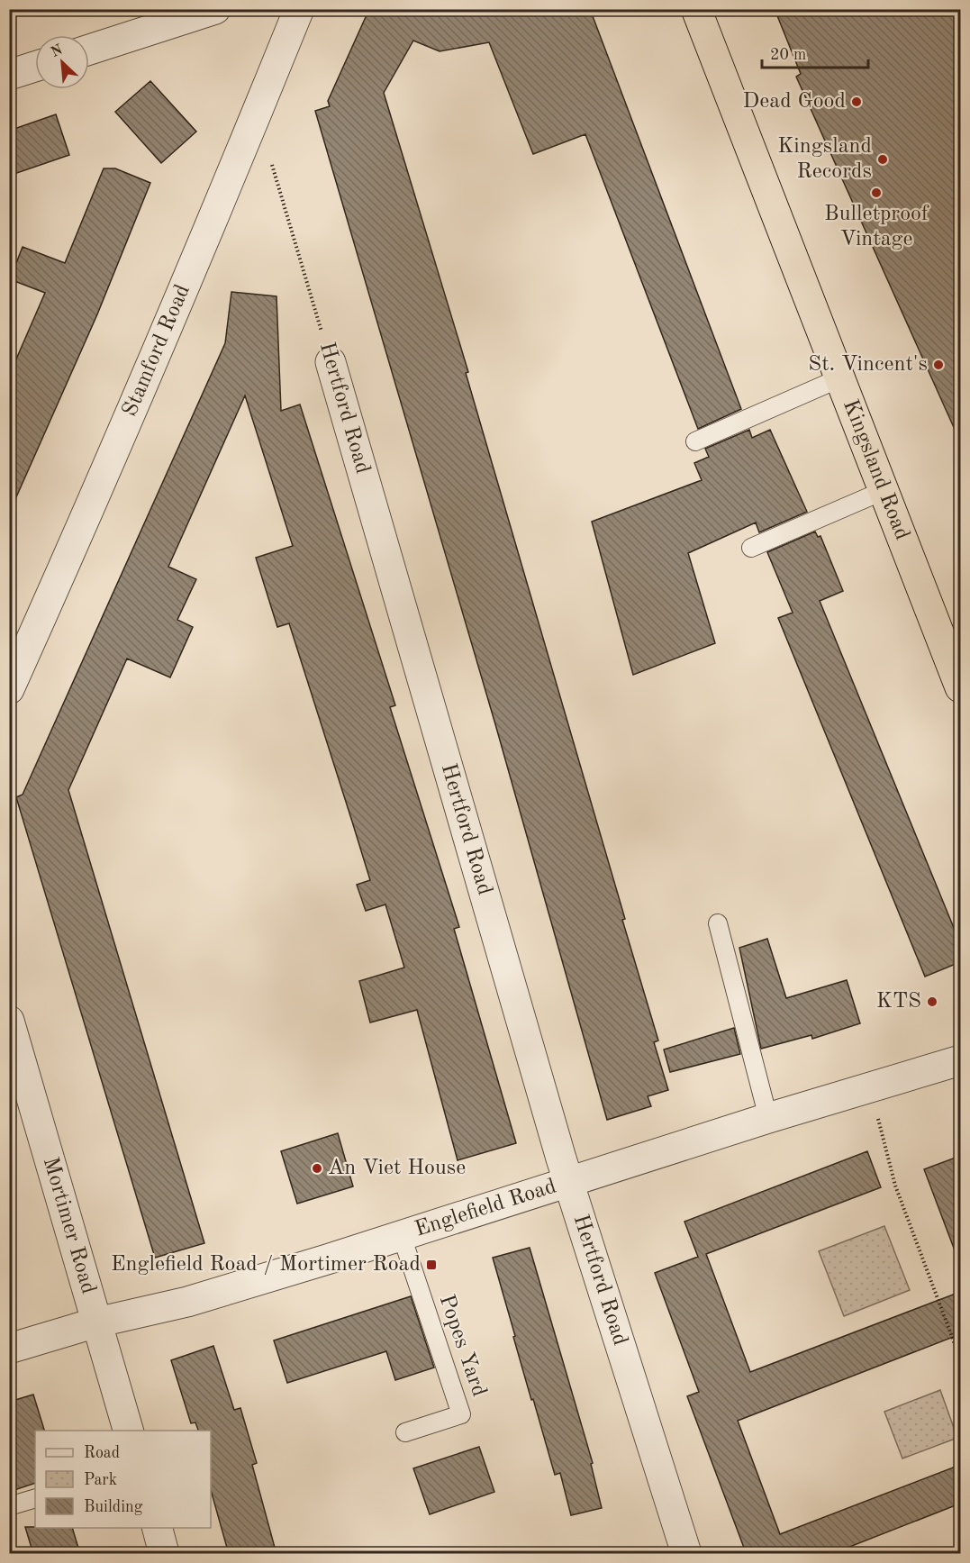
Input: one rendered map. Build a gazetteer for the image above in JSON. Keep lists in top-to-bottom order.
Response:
{
  "streets": {
    "highway": ["Kingsland Road"],
    "street": [
      "Stamford Road",
      "Hertford Road",
      "Englefield Road",
      "Mortimer Road"
    ],
    "lane": ["Popes Yard"]
  },
  "crossings": [
    ["Hertford Road", "Englefield Road"],
    ["Englefield Road", "Mortimer Road"],
    ["Englefield Road", "Popes Yard"]
  ],
  "places": {
    "other": [
      "Dead Good",
      "Kingsland Records",
      "Bulletproof Vintage",
      "St. Vincent's",
      "KTS",
      "An Viet House"
    ],
    "transit": ["Englefield Road / Mortimer Road"]
  },
  "legend": ["Road", "Park", "Building"],
  "scale_bar": "20 m",
  "north": "top left"
}
